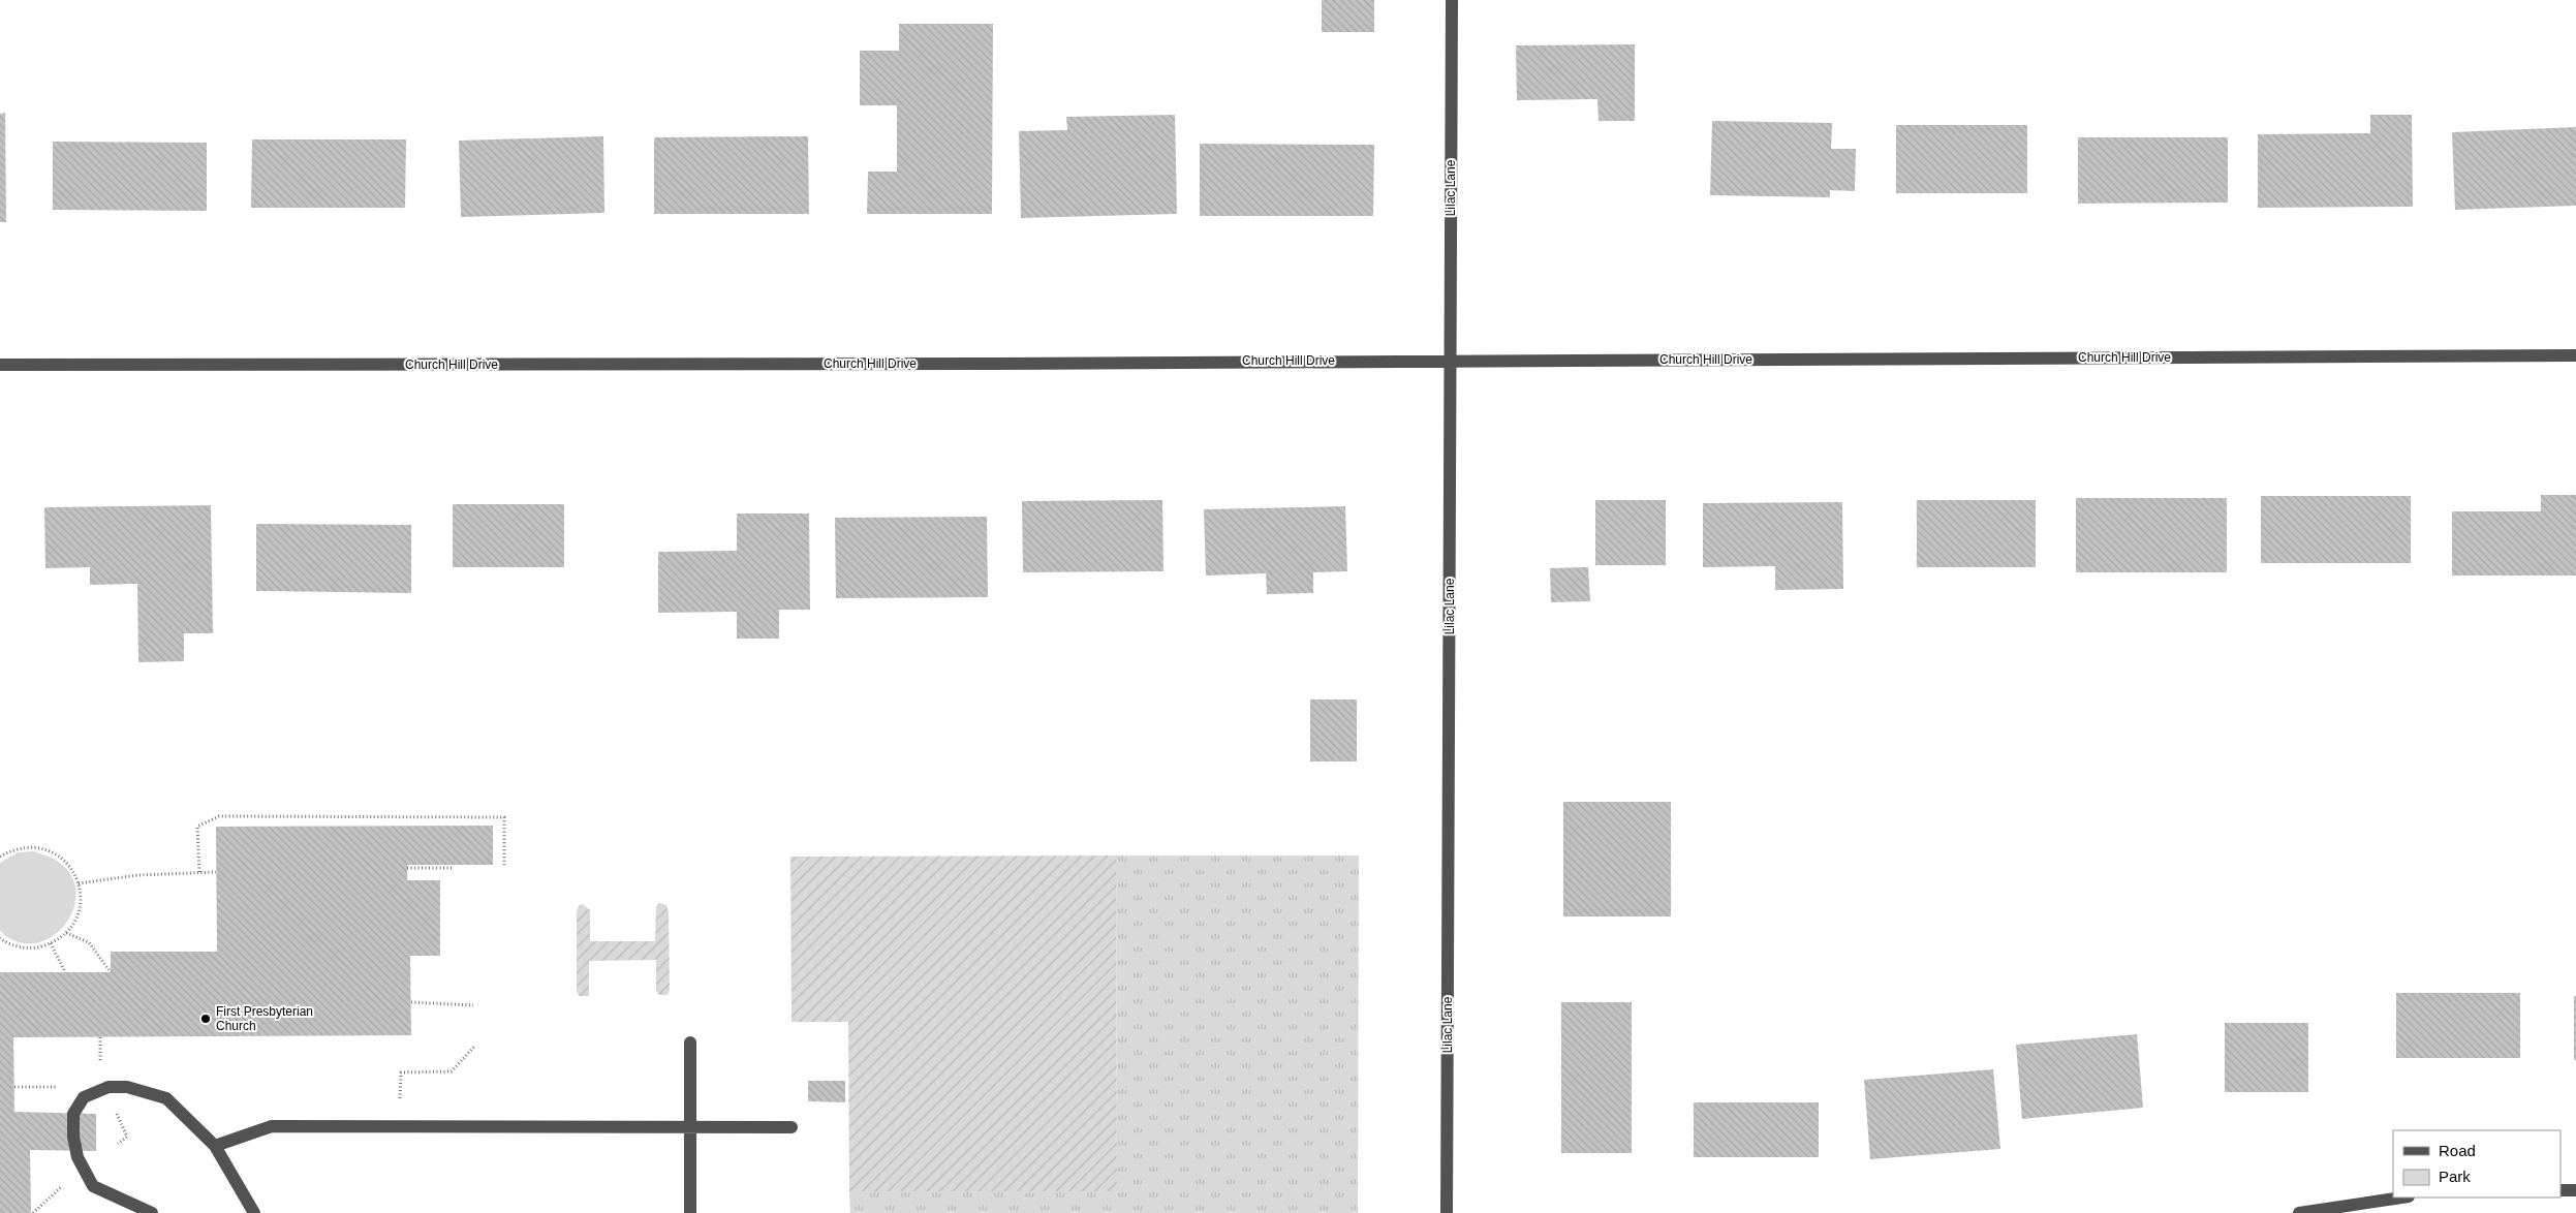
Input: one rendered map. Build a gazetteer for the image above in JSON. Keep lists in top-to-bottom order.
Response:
{
  "streets": {
    "street": ["Lilac Lane", "Church Hill Drive"]
  },
  "crossings": [
    ["Lilac Lane", "Church Hill Drive"]
  ],
  "places": ["First Presbyterian Church"],
  "legend": ["Road", "Park"]
}
